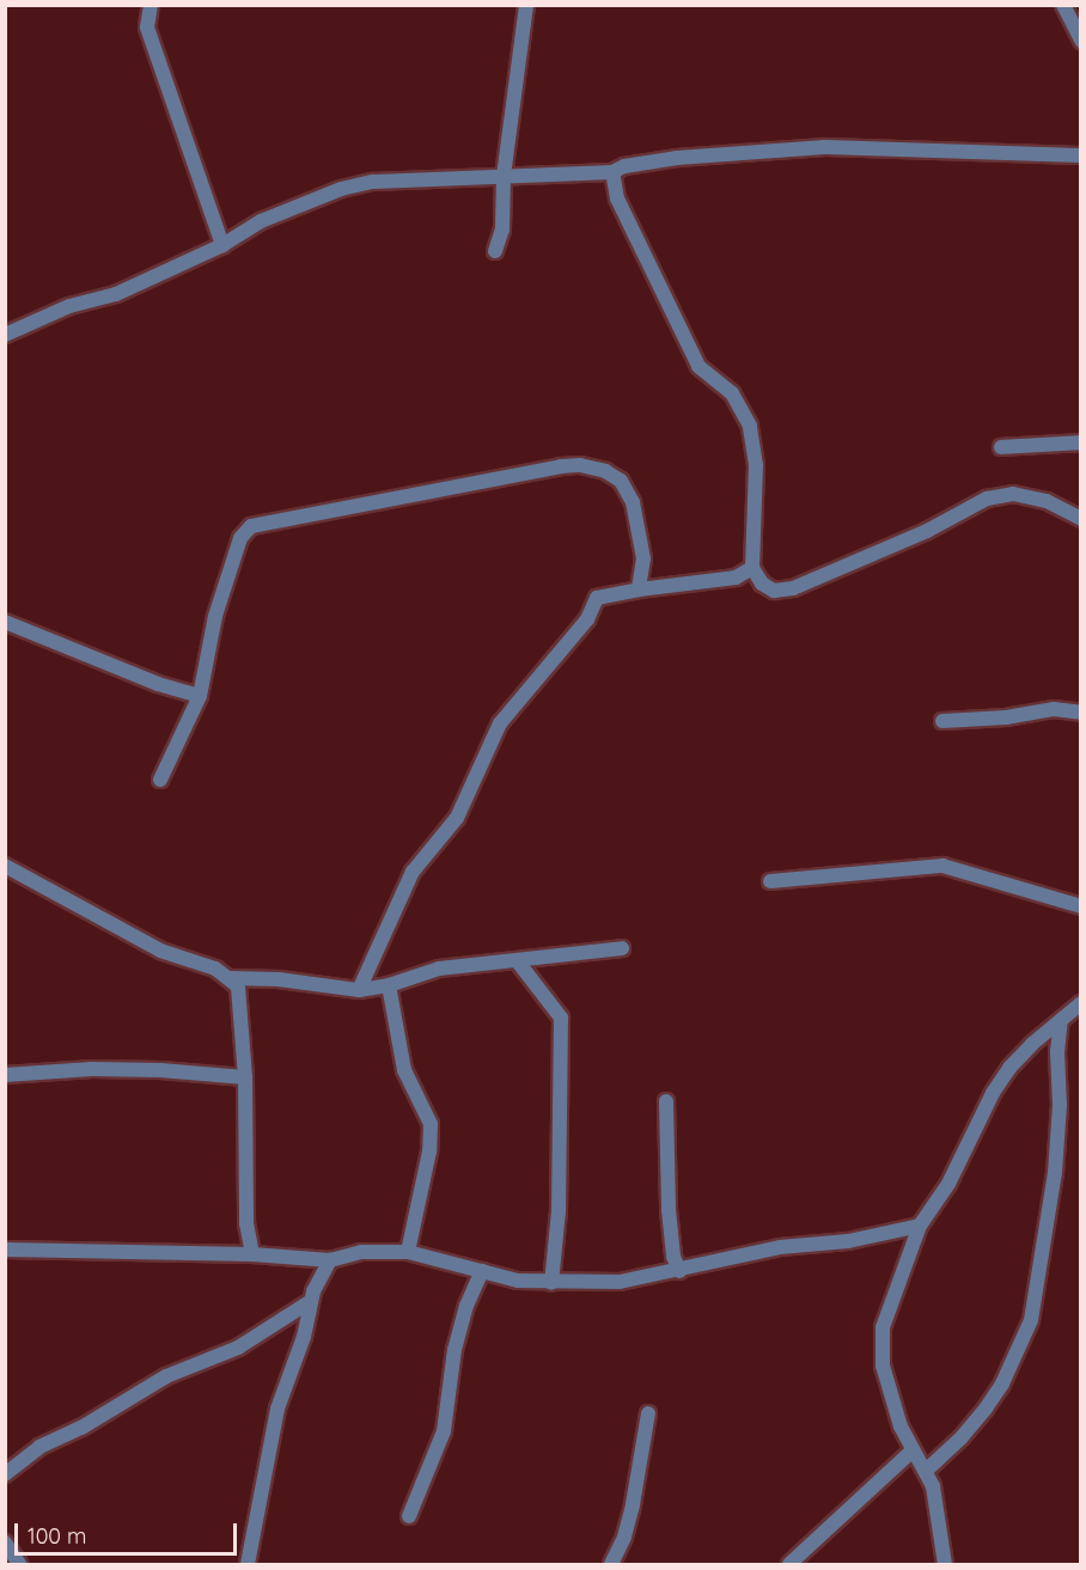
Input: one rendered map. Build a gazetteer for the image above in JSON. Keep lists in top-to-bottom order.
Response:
{
  "scale_bar": "100 m"
}
